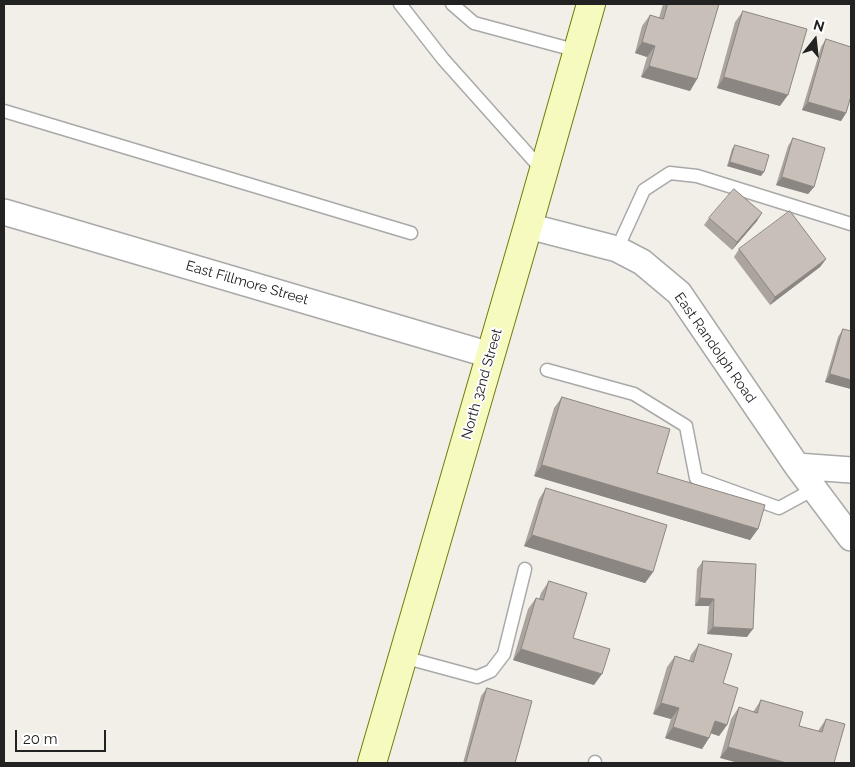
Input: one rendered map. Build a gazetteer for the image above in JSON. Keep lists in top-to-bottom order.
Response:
{
  "streets": {
    "main road": ["North 32nd Street"],
    "street": ["East Fillmore Street", "East Randolph Road"]
  },
  "crossings": [
    ["East Fillmore Street", "North 32nd Street"],
    ["East Randolph Road", "North 32nd Street"]
  ],
  "scale_bar": "20 m",
  "north": "top"
}
